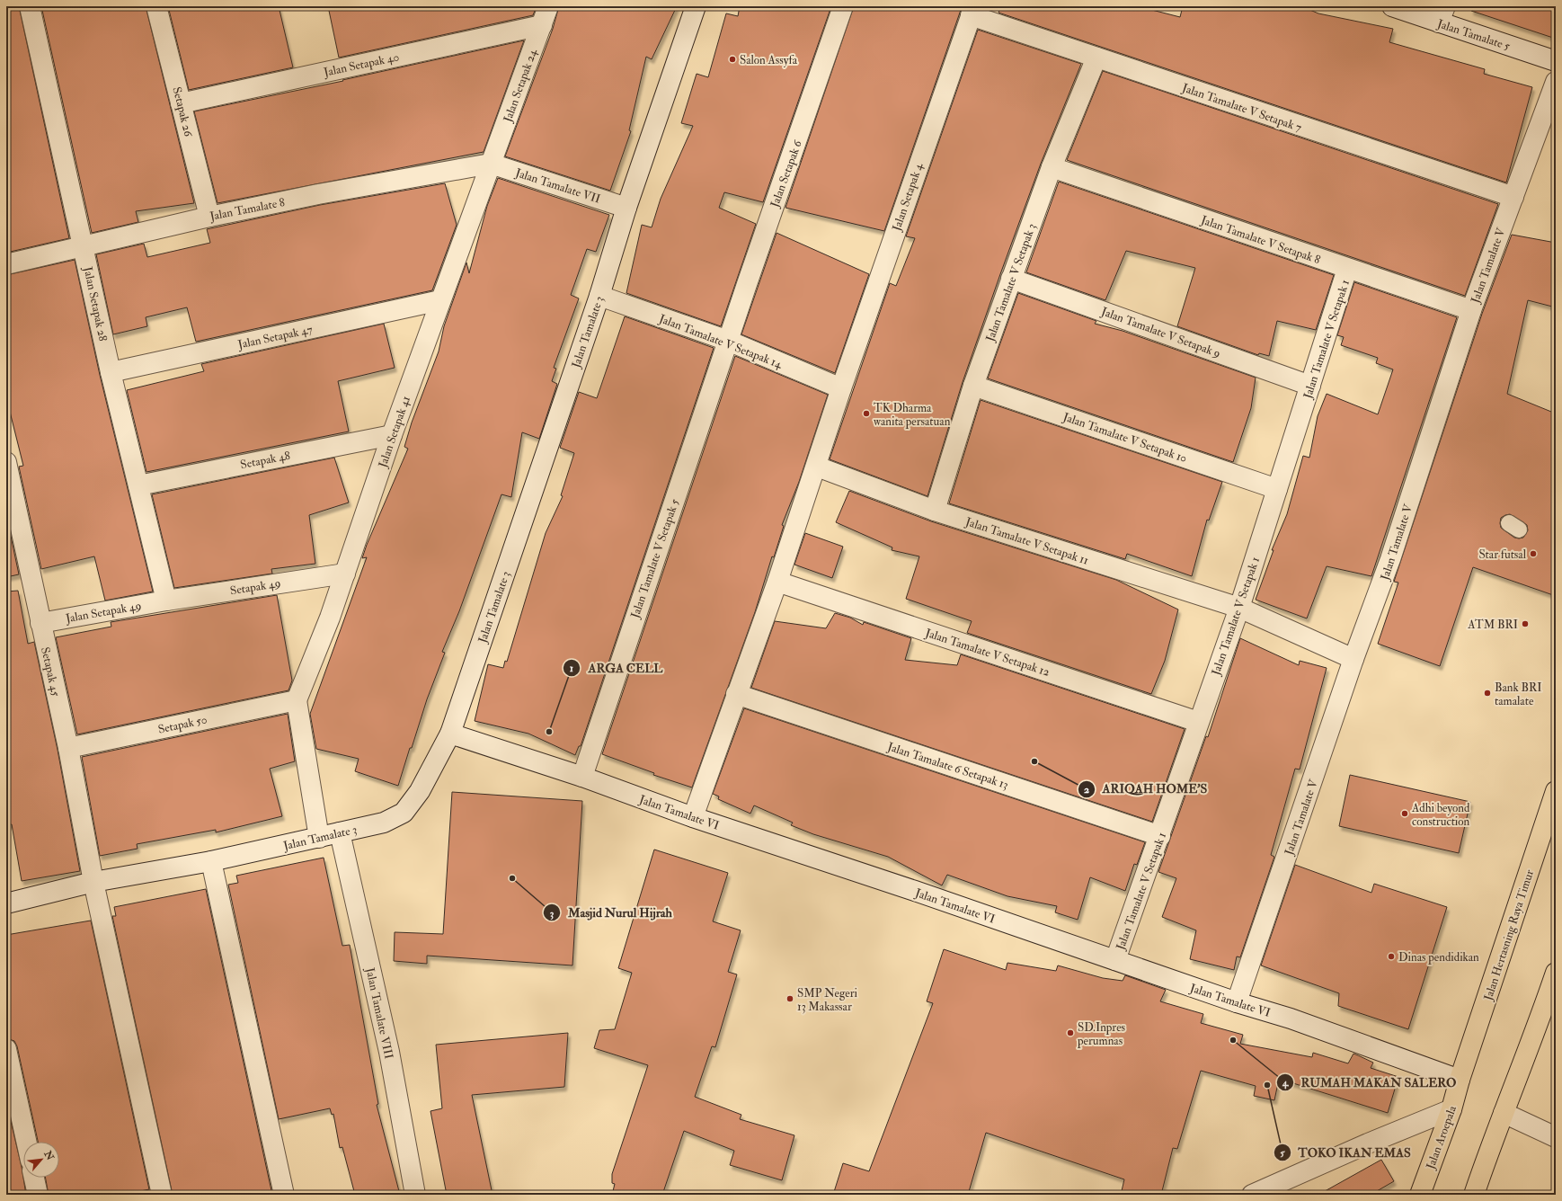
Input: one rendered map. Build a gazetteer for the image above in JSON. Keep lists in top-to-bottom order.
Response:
{
  "streets": {
    "main road": ["Jalan Hertasning Raya Timur", "Jalan Aroepala"],
    "street": [
      "Jalan Tamalate 5",
      "Jalan Setapak 40",
      "Jalan Setapak 24",
      "Jalan Tamalate V Setapak 7",
      "Setapak 26",
      "Jalan Setapak 6",
      "Jalan Tamalate VII",
      "Jalan Setapak 4",
      "Jalan Tamalate 8",
      "Jalan Tamalate V Setapak 8",
      "Jalan Tamalate V",
      "Jalan Tamalate V Setapak 3",
      "Jalan Setapak 28",
      "Jalan Tamalate 3",
      "Jalan Tamalate V Setapak 9",
      "Jalan Setapak 47",
      "Jalan Tamalate V Setapak 1",
      "Jalan Tamalate V Setapak 14",
      "Jalan Setapak 41",
      "Jalan Tamalate V Setapak 10",
      "Setapak 48",
      "Jalan Tamalate V Setapak 11",
      "Jalan Tamalate V Setapak 5",
      "Setapak 49",
      "Jalan Setapak 49",
      "Jalan Tamalate V Setapak 12",
      "Setapak 45",
      "Setapak 50",
      "Jalan Tamalate 6 Setapak 13",
      "Jalan Tamalate VI",
      "Jalan Tamalate VIII"
    ]
  },
  "crossings": [
    ["Jalan Setapak 40", "Jalan Setapak 24"],
    ["Jalan Setapak 40", "Setapak 26"],
    ["Jalan Setapak 24", "Jalan Tamalate VII"],
    ["Jalan Setapak 24", "Jalan Tamalate 8"],
    ["Jalan Setapak 24", "Jalan Setapak 41"],
    ["Jalan Tamalate V Setapak 7", "Jalan Setapak 4"],
    ["Jalan Tamalate V Setapak 7", "Jalan Tamalate V"],
    ["Jalan Tamalate V Setapak 7", "Jalan Tamalate V Setapak 3"],
    ["Setapak 26", "Jalan Tamalate 8"],
    ["Jalan Setapak 6", "Jalan Tamalate V Setapak 14"],
    ["Jalan Setapak 6", "Jalan Tamalate V Setapak 5"],
    ["Jalan Tamalate VII", "Jalan Tamalate 8"],
    ["Jalan Tamalate VII", "Jalan Tamalate 3"],
    ["Jalan Tamalate VII", "Jalan Setapak 41"],
    ["Jalan Setapak 4", "Jalan Tamalate V Setapak 14"],
    ["Jalan Setapak 4", "Jalan Tamalate V Setapak 11"],
    ["Jalan Setapak 4", "Jalan Tamalate V Setapak 12"],
    ["Jalan Setapak 4", "Jalan Tamalate 6 Setapak 13"],
    ["Jalan Setapak 4", "Jalan Tamalate VI"],
    ["Jalan Tamalate 8", "Jalan Setapak 28"],
    ["Jalan Tamalate 8", "Jalan Setapak 41"],
    ["Jalan Tamalate V Setapak 8", "Jalan Tamalate V"],
    ["Jalan Tamalate V Setapak 8", "Jalan Tamalate V Setapak 3"],
    ["Jalan Tamalate V Setapak 8", "Jalan Tamalate V Setapak 1"],
    ["Jalan Tamalate V", "Jalan Tamalate V Setapak 11"],
    ["Jalan Tamalate V", "Jalan Tamalate VI"],
    ["Jalan Tamalate V Setapak 3", "Jalan Tamalate V Setapak 9"],
    ["Jalan Tamalate V Setapak 3", "Jalan Tamalate V Setapak 10"],
    ["Jalan Tamalate V Setapak 3", "Jalan Tamalate V Setapak 11"],
    ["Jalan Setapak 28", "Jalan Setapak 47"],
    ["Jalan Setapak 28", "Setapak 48"],
    ["Jalan Setapak 28", "Setapak 49"],
    ["Jalan Setapak 28", "Jalan Setapak 49"],
    ["Jalan Tamalate 3", "Jalan Tamalate V Setapak 14"],
    ["Jalan Tamalate 3", "Setapak 45"],
    ["Jalan Tamalate 3", "Jalan Tamalate VI"],
    ["Jalan Tamalate 3", "Jalan Tamalate VIII"],
    ["Jalan Tamalate V Setapak 9", "Jalan Tamalate V Setapak 1"],
    ["Jalan Setapak 47", "Jalan Setapak 41"],
    ["Jalan Tamalate V Setapak 1", "Jalan Tamalate V Setapak 10"],
    ["Jalan Tamalate V Setapak 1", "Jalan Tamalate V Setapak 11"],
    ["Jalan Tamalate V Setapak 1", "Jalan Tamalate V Setapak 12"],
    ["Jalan Tamalate V Setapak 1", "Jalan Tamalate 6 Setapak 13"],
    ["Jalan Tamalate V Setapak 1", "Jalan Tamalate VI"],
    ["Jalan Tamalate V Setapak 14", "Jalan Tamalate V Setapak 5"],
    ["Jalan Setapak 41", "Setapak 48"],
    ["Jalan Setapak 41", "Setapak 49"],
    ["Jalan Setapak 41", "Setapak 50"],
    ["Jalan Tamalate V Setapak 5", "Jalan Tamalate VI"],
    ["Setapak 49", "Jalan Setapak 49"],
    ["Jalan Setapak 49", "Setapak 45"],
    ["Setapak 45", "Setapak 50"],
    ["Jalan Tamalate VI", "Jalan Hertasning Raya Timur"],
    ["Jalan Tamalate VI", "Jalan Aroepala"],
    ["Jalan Hertasning Raya Timur", "Jalan Aroepala"]
  ],
  "places": [
    "Salon Assyfa",
    "TK Dharma wanita persatuan",
    "Star futsal",
    "ATM BRI",
    "Bank BRI tamalate",
    "ARGA CELL",
    "ARIQAH HOME'S",
    "Adhi beyond construction",
    "Masjid Nurul Hijrah",
    "Dinas pendidikan",
    "SMP Negeri 13 Makassar",
    "SD.Inpres perumnas",
    "RUMAH MAKAN SALERO",
    "TOKO IKAN EMAS"
  ],
  "north": "top right"
}
